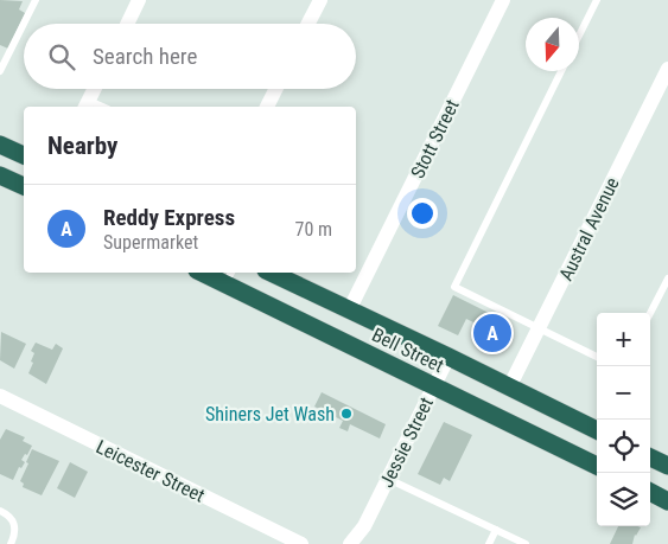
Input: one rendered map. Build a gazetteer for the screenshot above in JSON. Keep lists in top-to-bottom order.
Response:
{
  "streets": {
    "highway": ["Bell Street"],
    "street": [
      "Stott Street",
      "Austral Avenue",
      "Jessie Street",
      "Leicester Street"
    ]
  },
  "crossings": [
    ["Stott Street", "Bell Street"],
    ["Austral Avenue", "Bell Street"],
    ["Bell Street", "Jessie Street"]
  ],
  "places": ["Shiners Jet Wash"],
  "north": "bottom",
  "page": {
    "search": "Search here",
    "heading": "Nearby",
    "list": [
      {
        "mark": "A",
        "name": "Reddy Express",
        "note": "Supermarket",
        "value": "70 m"
      }
    ],
    "pins": "A",
    "map_buttons": ["+", "−"]
  }
}
